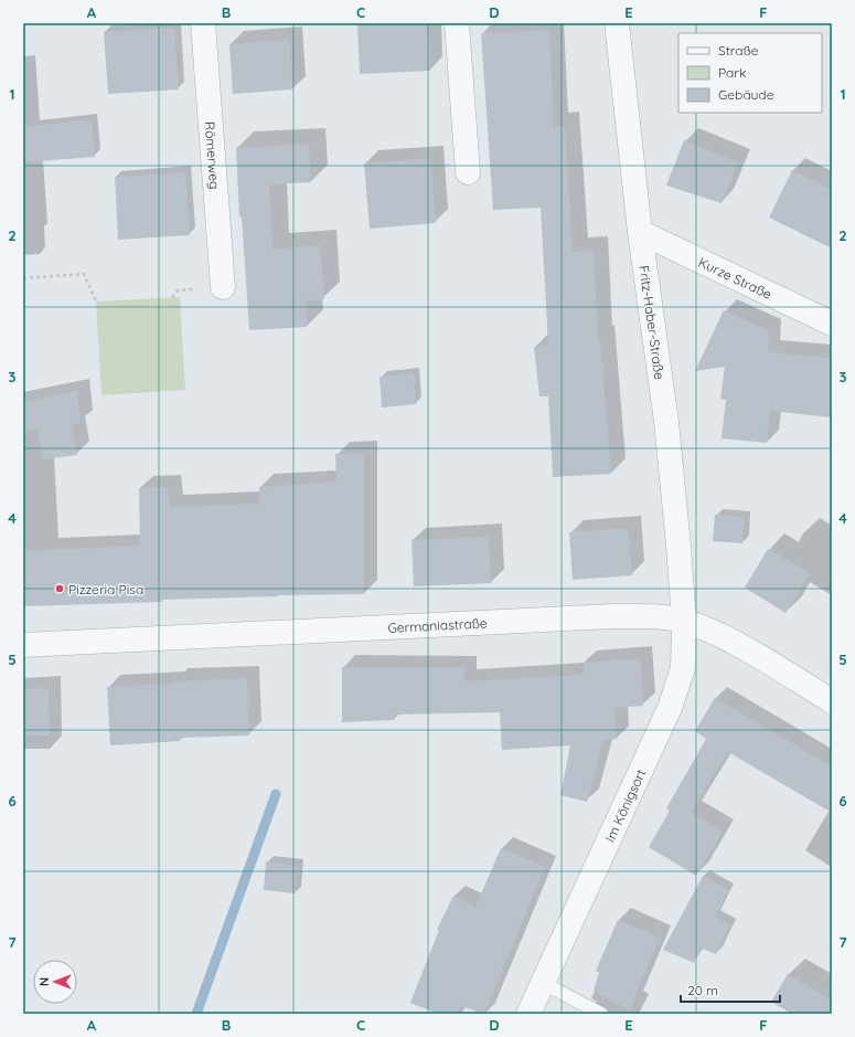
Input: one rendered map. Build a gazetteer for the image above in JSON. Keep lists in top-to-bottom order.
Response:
{
  "streets": {
    "street": [
      "Römerweg",
      "Kurze Straße",
      "Fritz-Haber-Straße",
      "Germaniastraße",
      "Im Königsort"
    ]
  },
  "crossings": [
    ["Kurze Straße", "Fritz-Haber-Straße"],
    ["Fritz-Haber-Straße", "Germaniastraße"],
    ["Fritz-Haber-Straße", "Im Königsort"],
    ["Germaniastraße", "Im Königsort"]
  ],
  "places": ["Pizzeria Pisa"],
  "legend": ["Straße", "Park", "Gebäude"],
  "scale_bar": "20 m",
  "north": "left",
  "grid": {
    "columns": [
      "A",
      "B",
      "C",
      "D",
      "E",
      "F"
    ],
    "rows": [
      "1",
      "2",
      "3",
      "4",
      "5",
      "6",
      "7"
    ]
  }
}
